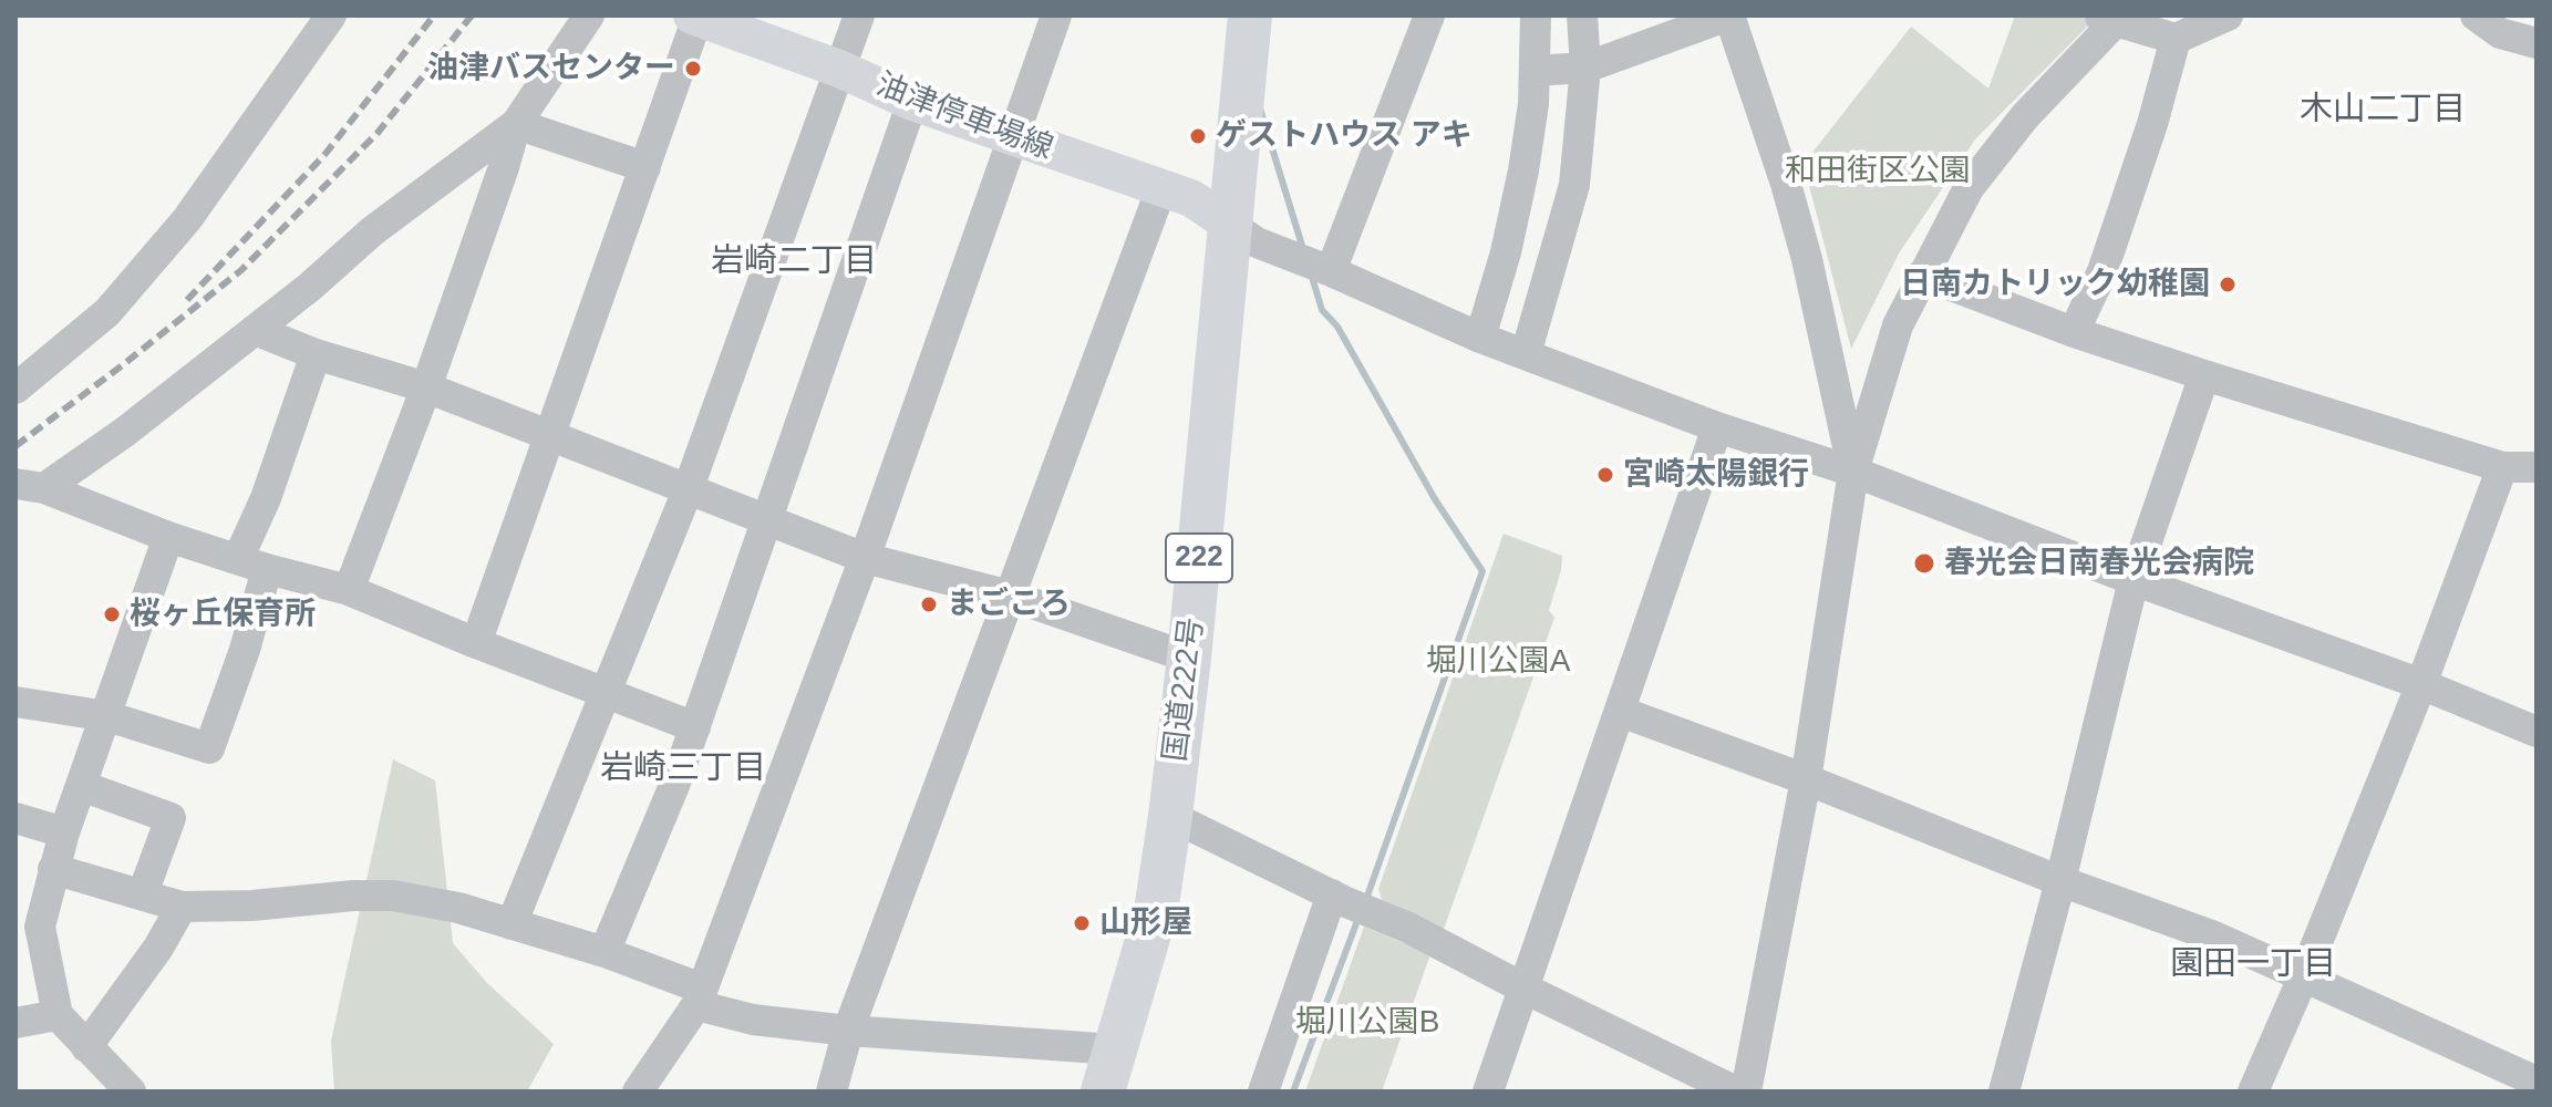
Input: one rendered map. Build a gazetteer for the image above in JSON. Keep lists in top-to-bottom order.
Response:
{
  "streets": {
    "highway": ["222", "国道222号"],
    "main road": ["油津停車場線"]
  },
  "crossings": [
    ["油津停車場線", "国道222号"]
  ],
  "districts": [
    "木山二丁目",
    "岩崎二丁目",
    "岩崎三丁目",
    "園田一丁目"
  ],
  "parks": ["和田街区公園", "堀川公園A", "堀川公園B"],
  "places": [
    "油津バスセンター",
    "ゲストハウス アキ",
    "日南カトリック幼稚園",
    "宮崎太陽銀行",
    "春光会日南春光会病院",
    "まごころ",
    "桜ヶ丘保育所",
    "山形屋"
  ]
}
